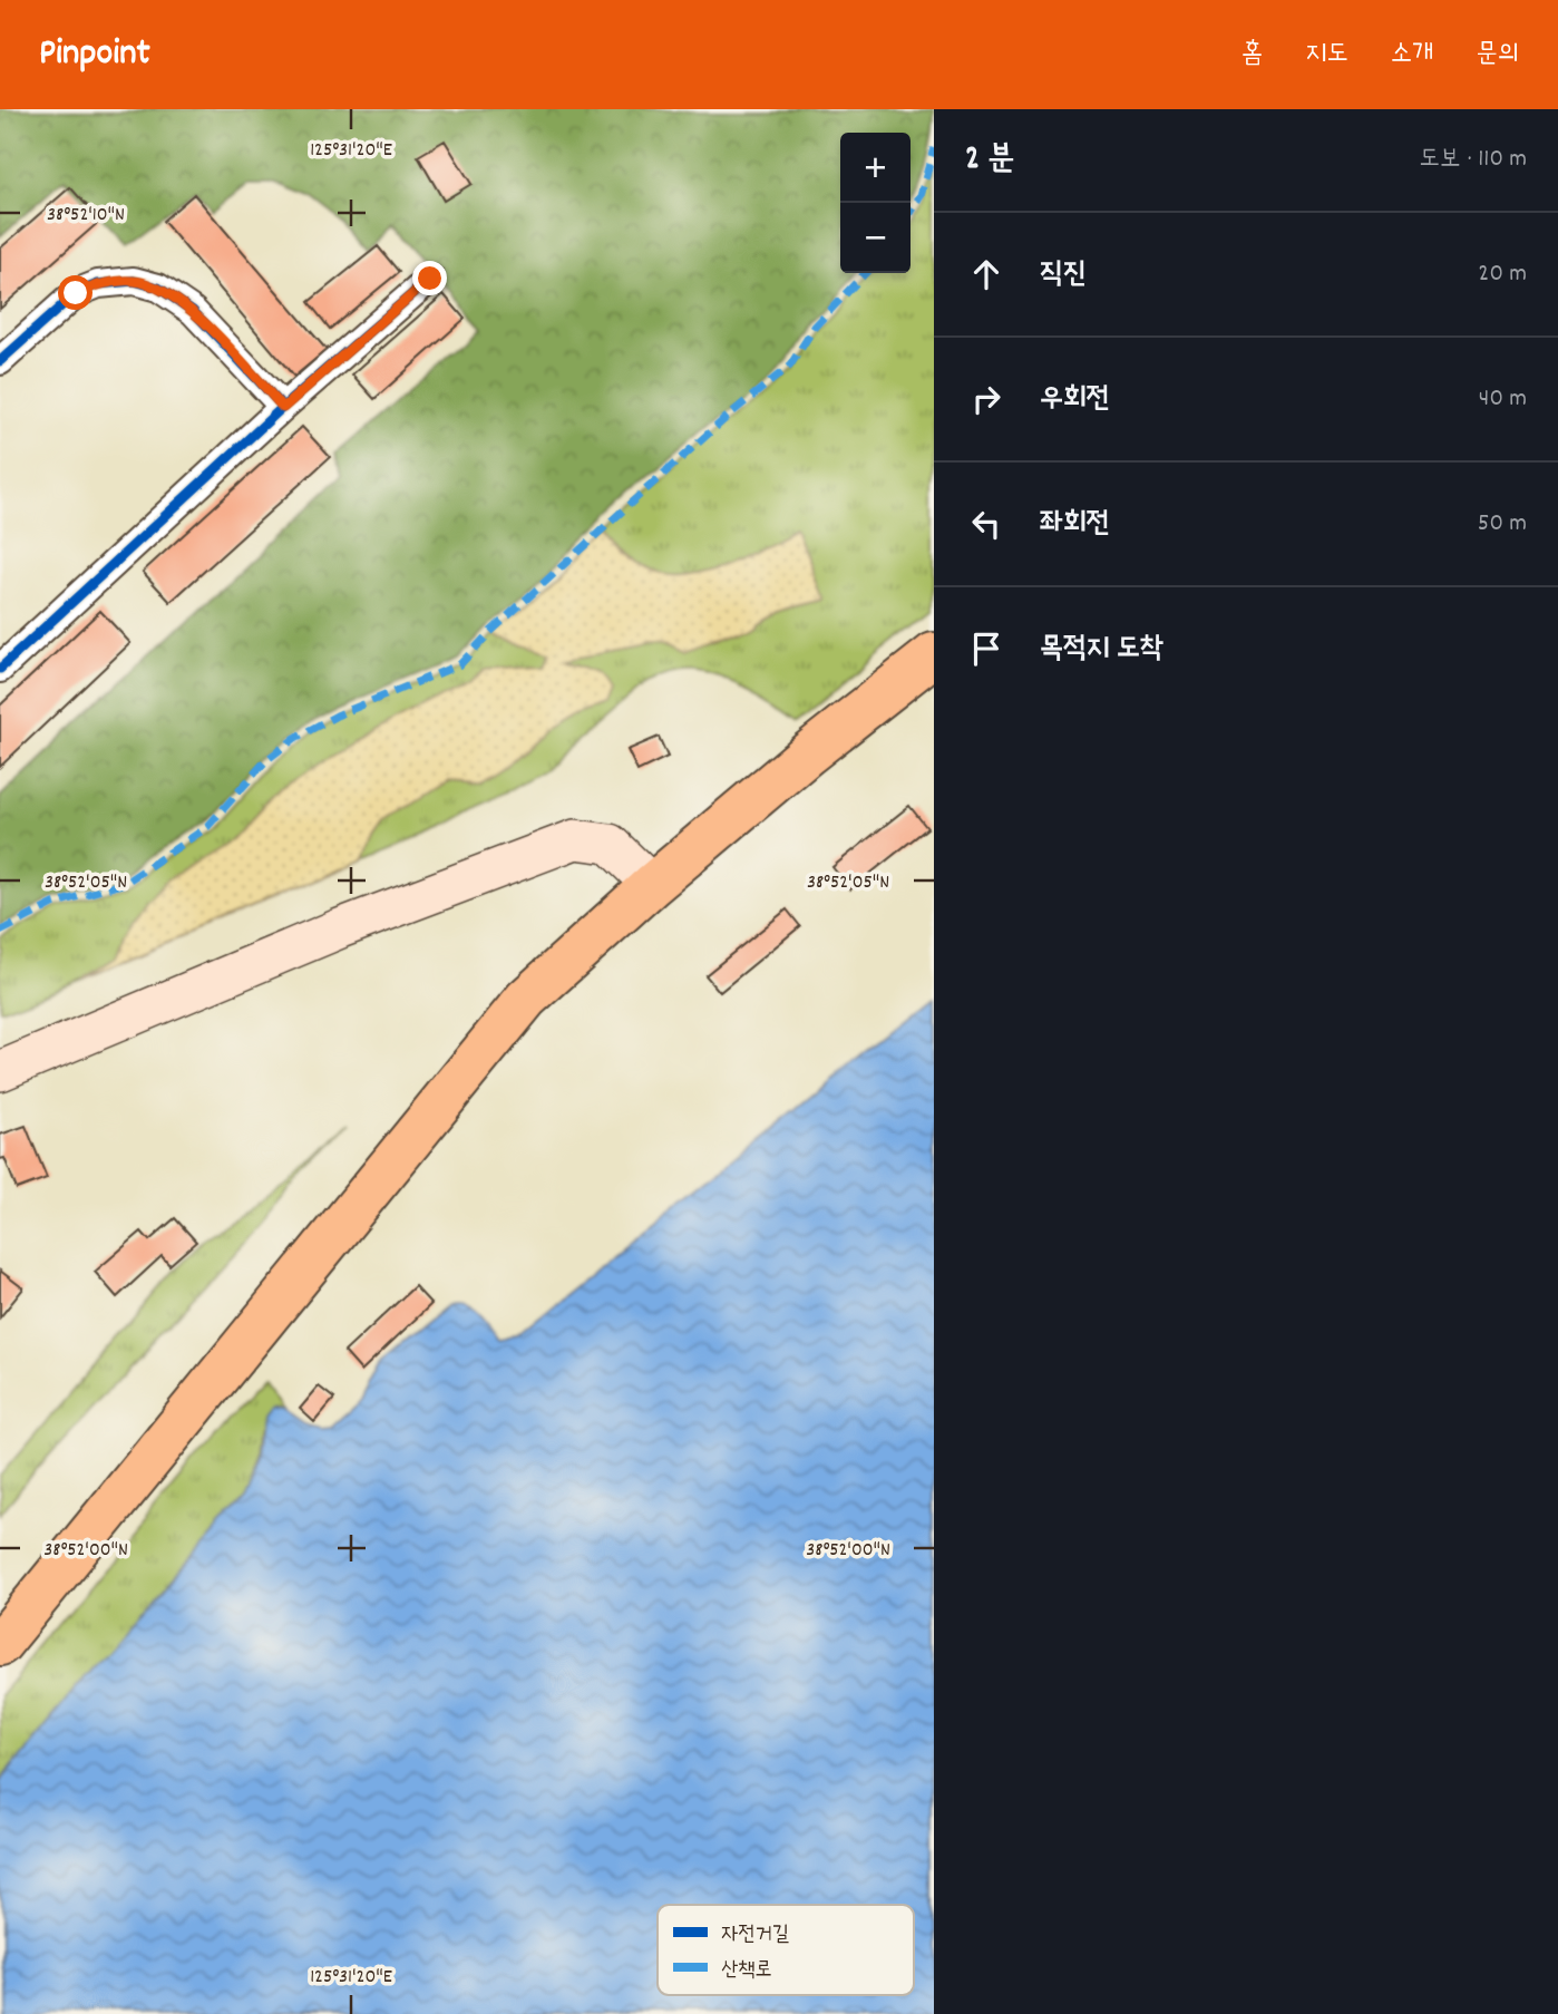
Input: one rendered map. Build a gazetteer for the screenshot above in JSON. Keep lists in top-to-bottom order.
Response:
{
  "legend": ["자전거길", "산책로"],
  "page": {
    "header": "Pinpoint",
    "nav": [
      "홈",
      "지도",
      "소개",
      "문의"
    ],
    "heading": ["2 분", "도보 · 110 m"],
    "map_buttons": ["+", "−"],
    "list": [
      ["직진", "20 m"],
      ["우회전", "40 m"],
      ["좌회전", "50 m"],
      "목적지 도착"
    ]
  },
  "coordinates": [
    "125°31'20\"E",
    "38°52'10\"N",
    "38°52'05\"N",
    "38°52'00\"N"
  ]
}
